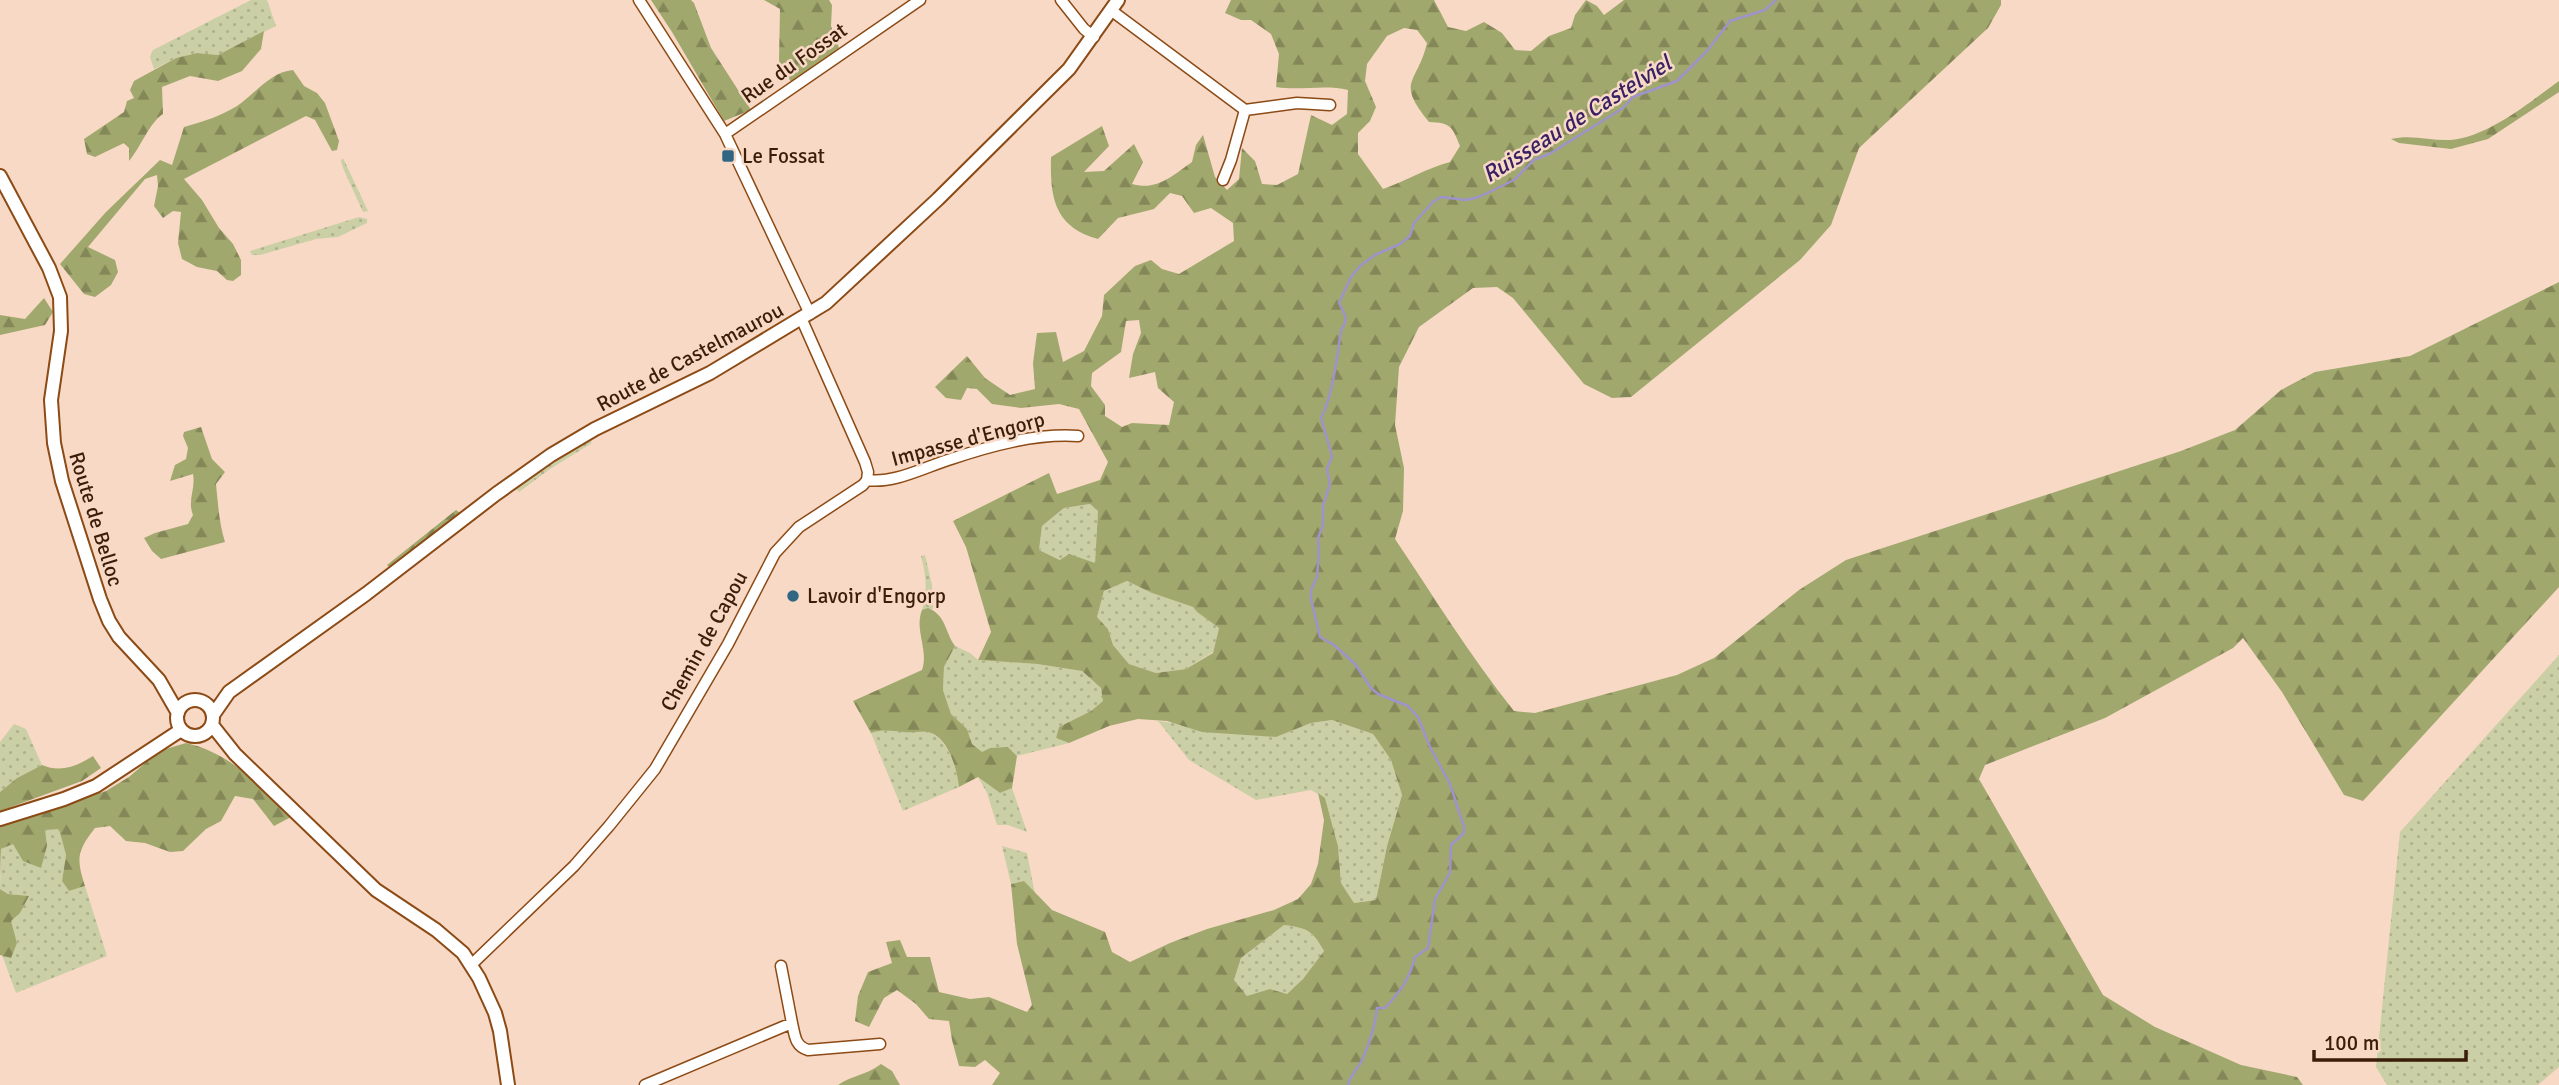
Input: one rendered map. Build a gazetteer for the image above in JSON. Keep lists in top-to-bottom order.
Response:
{
  "streets": {
    "street": [
      "Rue du Fossat",
      "Route de Castelmaurou",
      "Impasse d'Engorp",
      "Route de Belloc",
      "Chemin de Capou"
    ]
  },
  "crossings": [
    ["Route de Castelmaurou", "Route de Belloc"],
    ["Impasse d'Engorp", "Chemin de Capou"]
  ],
  "water": ["Ruisseau de Castelviel"],
  "places": {
    "transit": ["Le Fossat"],
    "other": ["Lavoir d'Engorp"]
  },
  "scale_bar": "100 m"
}
